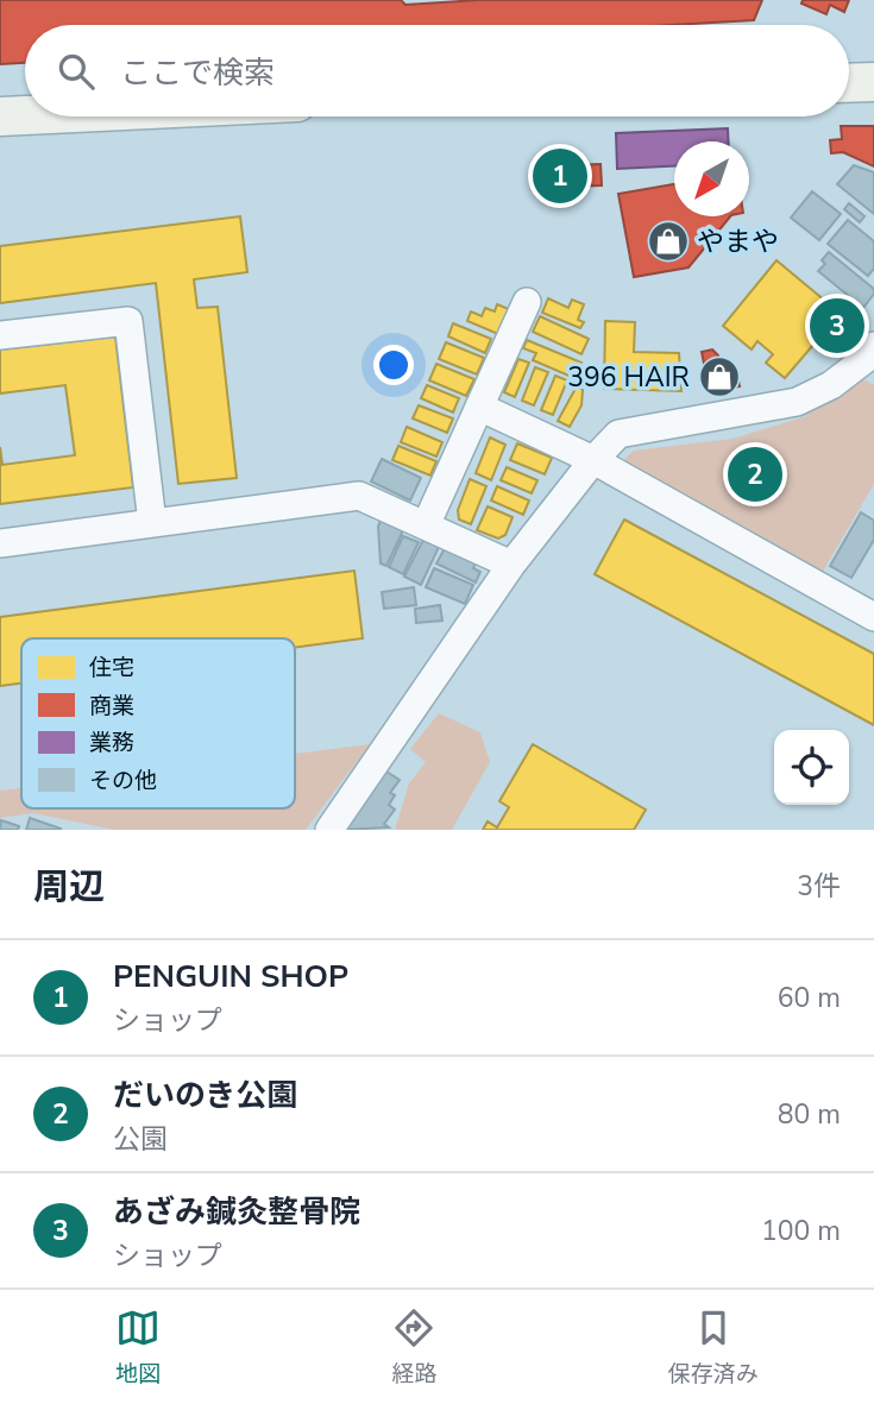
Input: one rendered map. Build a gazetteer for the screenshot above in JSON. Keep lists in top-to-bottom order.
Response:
{
  "places": {
    "shop": ["やまや", "396 HAIR"]
  },
  "legend": [
    "住宅",
    "商業",
    "業務",
    "その他"
  ],
  "north": "bottom left",
  "page": {
    "search": "ここで検索",
    "pins": ["1", "3", "2"],
    "heading": ["周辺", "3件"],
    "list": [
      {
        "mark": "1",
        "name": "PENGUIN SHOP",
        "note": "ショップ",
        "value": "60 m"
      },
      {
        "mark": "2",
        "name": "だいのき公園",
        "note": "公園",
        "value": "80 m"
      },
      {
        "mark": "3",
        "name": "あざみ鍼灸整骨院",
        "note": "ショップ",
        "value": "100 m"
      }
    ],
    "nav": ["地図", "経路", "保存済み"]
  }
}
